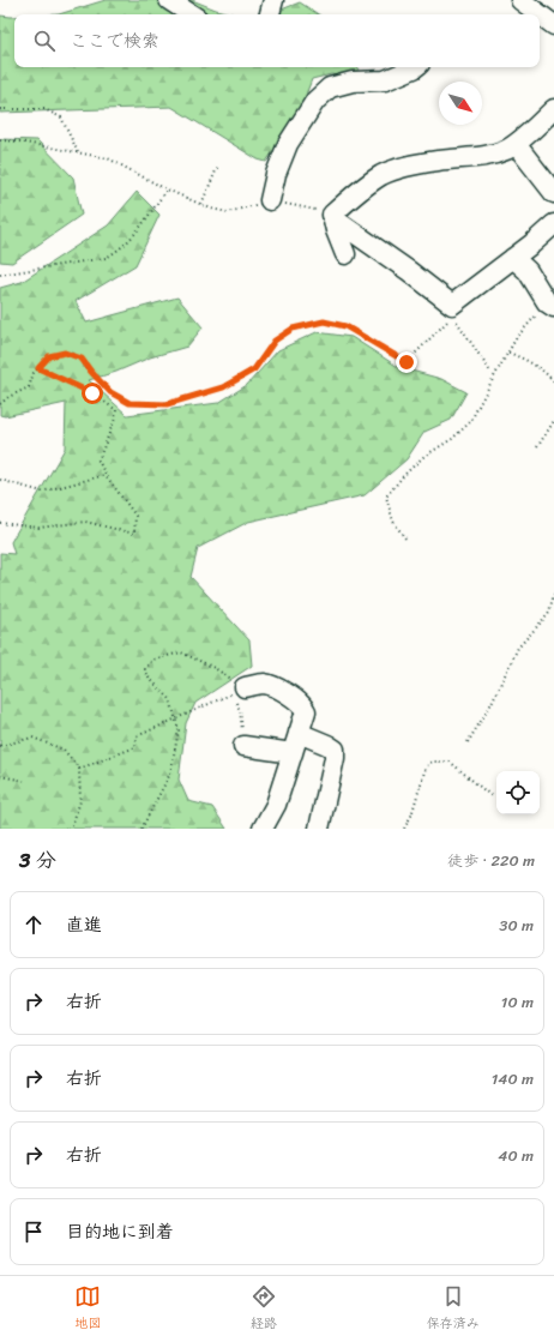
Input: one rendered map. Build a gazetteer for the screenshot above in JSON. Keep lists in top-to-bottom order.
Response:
{
  "north": "bottom right",
  "page": {
    "search": "ここで検索",
    "heading": ["3 分", "徒歩 · 220 m"],
    "list": [
      ["直進", "30 m"],
      ["右折", "10 m"],
      ["右折", "140 m"],
      ["右折", "40 m"],
      "目的地に到着"
    ],
    "nav": ["地図", "経路", "保存済み"]
  }
}
